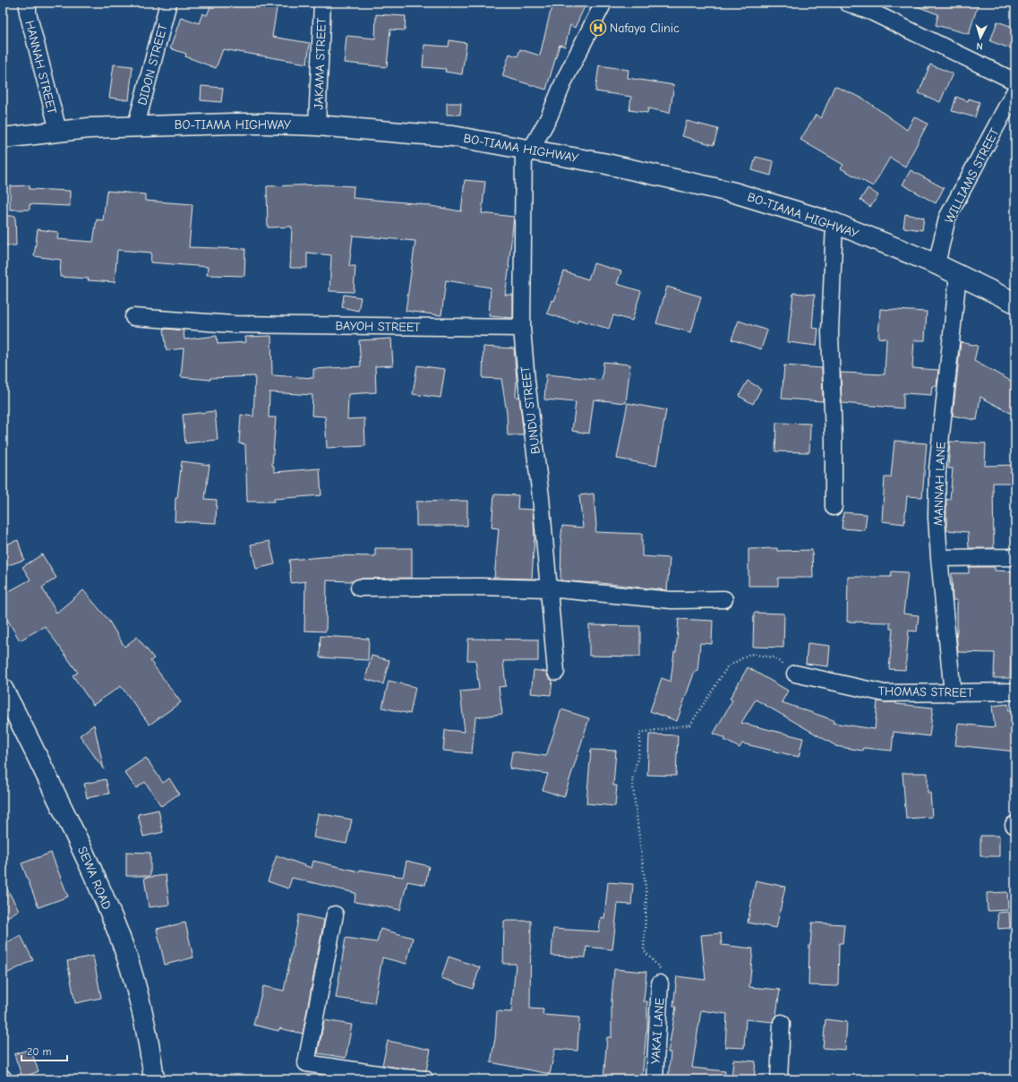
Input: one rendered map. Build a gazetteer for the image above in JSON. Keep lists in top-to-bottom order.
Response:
{
  "streets": {
    "main road": ["BO-TIAMA HIGHWAY", "SEWA ROAD"],
    "street": [
      "JAKAMA STREET",
      "DIDON STREET",
      "HANNAH STREET",
      "WILLIAMS STREET",
      "BAYOH STREET",
      "BUNDU STREET",
      "MANNAH LANE",
      "THOMAS STREET",
      "YAKAI LANE"
    ]
  },
  "crossings": [
    ["JAKAMA STREET", "BO-TIAMA HIGHWAY"],
    ["DIDON STREET", "BO-TIAMA HIGHWAY"],
    ["HANNAH STREET", "BO-TIAMA HIGHWAY"],
    ["BO-TIAMA HIGHWAY", "WILLIAMS STREET"],
    ["BO-TIAMA HIGHWAY", "BUNDU STREET"],
    ["BO-TIAMA HIGHWAY", "MANNAH LANE"],
    ["BAYOH STREET", "BUNDU STREET"],
    ["MANNAH LANE", "THOMAS STREET"]
  ],
  "places": {
    "hospital": ["Nafaya Clinic"]
  },
  "scale_bar": "20 m",
  "north": "bottom"
}
